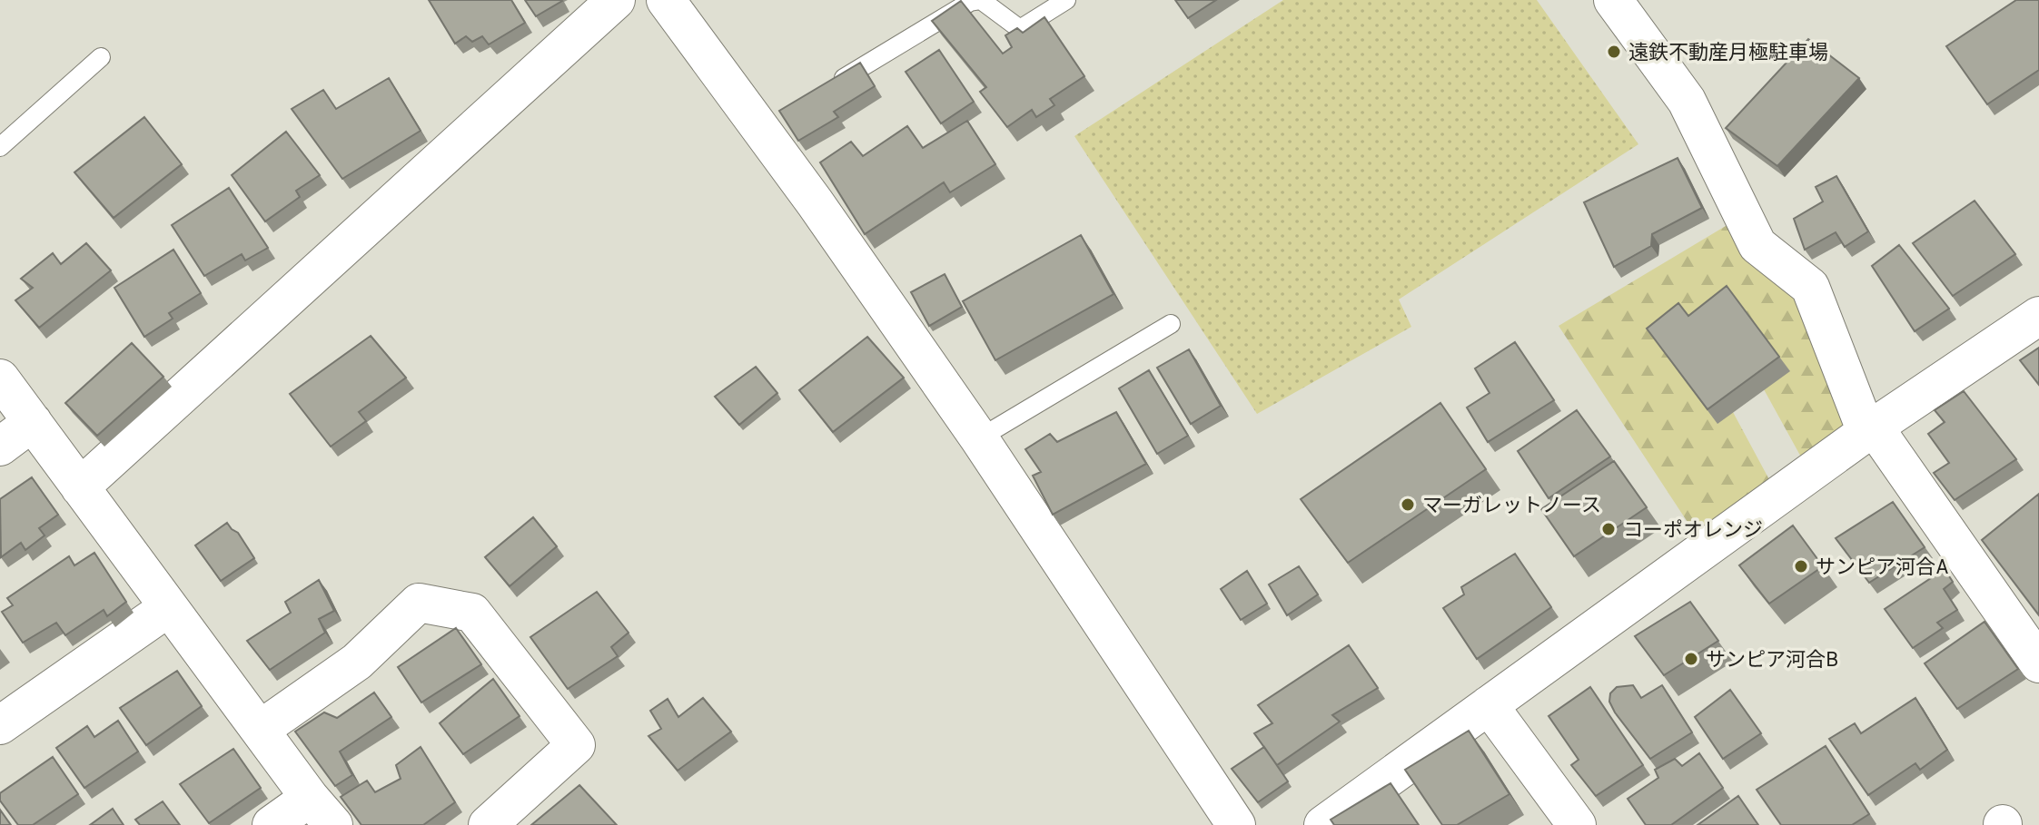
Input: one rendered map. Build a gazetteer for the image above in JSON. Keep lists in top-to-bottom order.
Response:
{
  "places": [
    "遠鉄不動産月極駐車場",
    "マーガレットノース",
    "コーポオレンジ",
    "サンピア河合A",
    "サンピア河合B"
  ]
}
